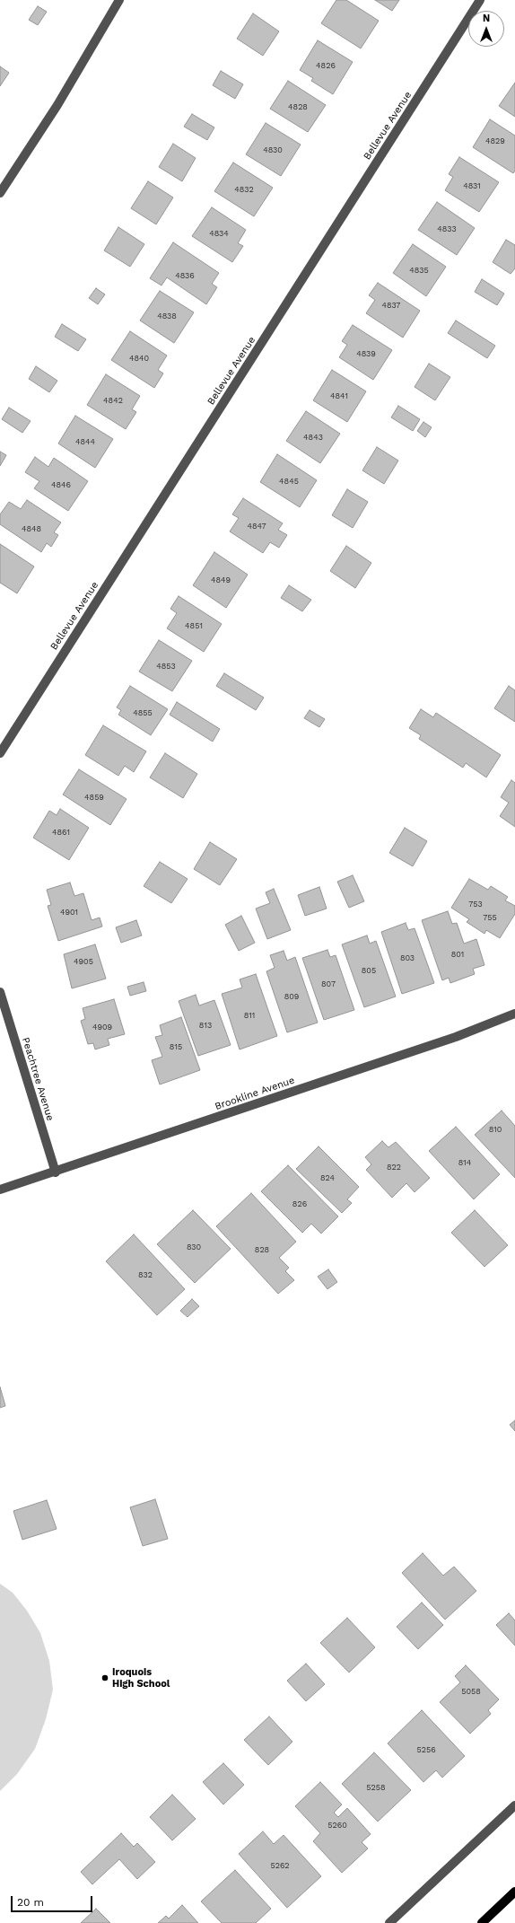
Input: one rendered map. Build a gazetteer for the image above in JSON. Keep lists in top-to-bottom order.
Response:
{
  "streets": {
    "street": ["Bellevue Avenue", "Peachtree Avenue", "Brookline Avenue"]
  },
  "crossings": [
    ["Peachtree Avenue", "Brookline Avenue"]
  ],
  "places": ["Iroquois High School"],
  "house_numbers": [
    "4826",
    "4828",
    "4829",
    "4830",
    "4831",
    "4832",
    "4833",
    "4834",
    "4835",
    "4836",
    "4837",
    "4838",
    "4839",
    "4840",
    "4841",
    "4842",
    "4843",
    "4844",
    "4845",
    "4846",
    "4847",
    "4848",
    "4849",
    "4851",
    "4853",
    "4855",
    "4859",
    "4861",
    "753",
    "4901",
    "755",
    "801",
    "803",
    "4905",
    "805",
    "807",
    "809",
    "811",
    "813",
    "4909",
    "815",
    "810",
    "814",
    "822",
    "824",
    "826",
    "830",
    "828",
    "832",
    "5058",
    "5256",
    "5258",
    "5260",
    "5262"
  ],
  "scale_bar": "20 m",
  "north": "top"
}
